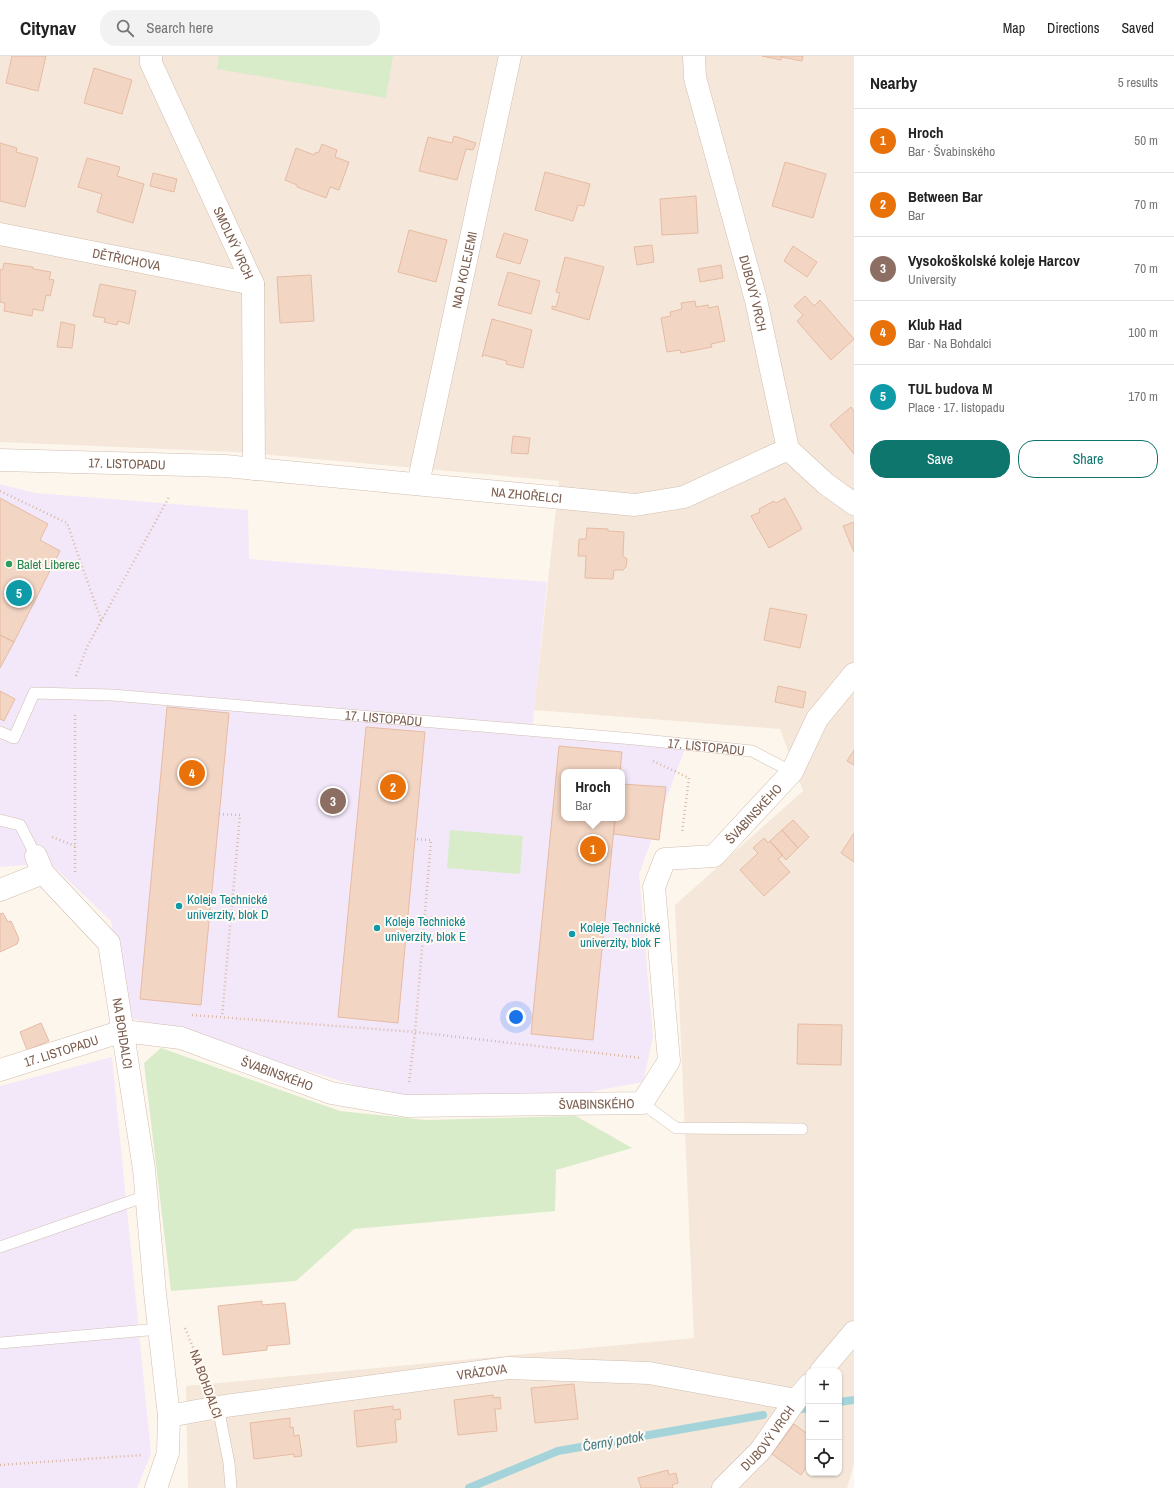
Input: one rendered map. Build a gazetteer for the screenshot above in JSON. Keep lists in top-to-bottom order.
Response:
{
  "streets": {
    "street": [
      "SMOLNÝ VRCH",
      "DĚTŘICHOVA",
      "NAD KOLEJEMI",
      "DUBOVÝ VRCH",
      "17. LISTOPADU",
      "NA ZHOŘELCI",
      "ŠVABINSKÉHO",
      "NA BOHDALCI",
      "VRÁZOVA"
    ]
  },
  "crossings": [
    ["SMOLNÝ VRCH", "DĚTŘICHOVA"],
    ["SMOLNÝ VRCH", "17. LISTOPADU"],
    ["SMOLNÝ VRCH", "NA ZHOŘELCI"],
    ["NAD KOLEJEMI", "NA ZHOŘELCI"],
    ["DUBOVÝ VRCH", "NA ZHOŘELCI"],
    ["DUBOVÝ VRCH", "VRÁZOVA"],
    ["17. LISTOPADU", "NA ZHOŘELCI"],
    ["17. LISTOPADU", "ŠVABINSKÉHO"],
    ["17. LISTOPADU", "NA BOHDALCI"],
    ["ŠVABINSKÉHO", "NA BOHDALCI"],
    ["NA BOHDALCI", "VRÁZOVA"]
  ],
  "water": ["Černý potok"],
  "places": [
    "Balet Liberec",
    "Koleje Technické univerzity, blok D",
    "Koleje Technické univerzity, blok E",
    "Koleje Technické univerzity, blok F"
  ],
  "page": {
    "header": "Citynav",
    "search": "Search here",
    "nav": ["Map", "Directions", "Saved"],
    "heading": ["Nearby", "5 results"],
    "list": [
      {
        "mark": "1",
        "name": "Hroch",
        "note": "Bar · Švabinského",
        "value": "50 m"
      },
      {
        "mark": "2",
        "name": "Between Bar",
        "note": "Bar",
        "value": "70 m"
      },
      {
        "mark": "3",
        "name": "Vysokoškolské koleje Harcov",
        "note": "University",
        "value": "70 m"
      },
      {
        "mark": "4",
        "name": "Klub Had",
        "note": "Bar · Na Bohdalci",
        "value": "100 m"
      },
      {
        "mark": "5",
        "name": "TUL budova M",
        "note": "Place · 17. listopadu",
        "value": "170 m"
      }
    ],
    "buttons": ["Save", "Share"],
    "pins": [
      "5",
      "4",
      "2",
      "3",
      "1"
    ],
    "popup": ["Hroch", "Bar"],
    "map_buttons": ["+", "−"]
  }
}
